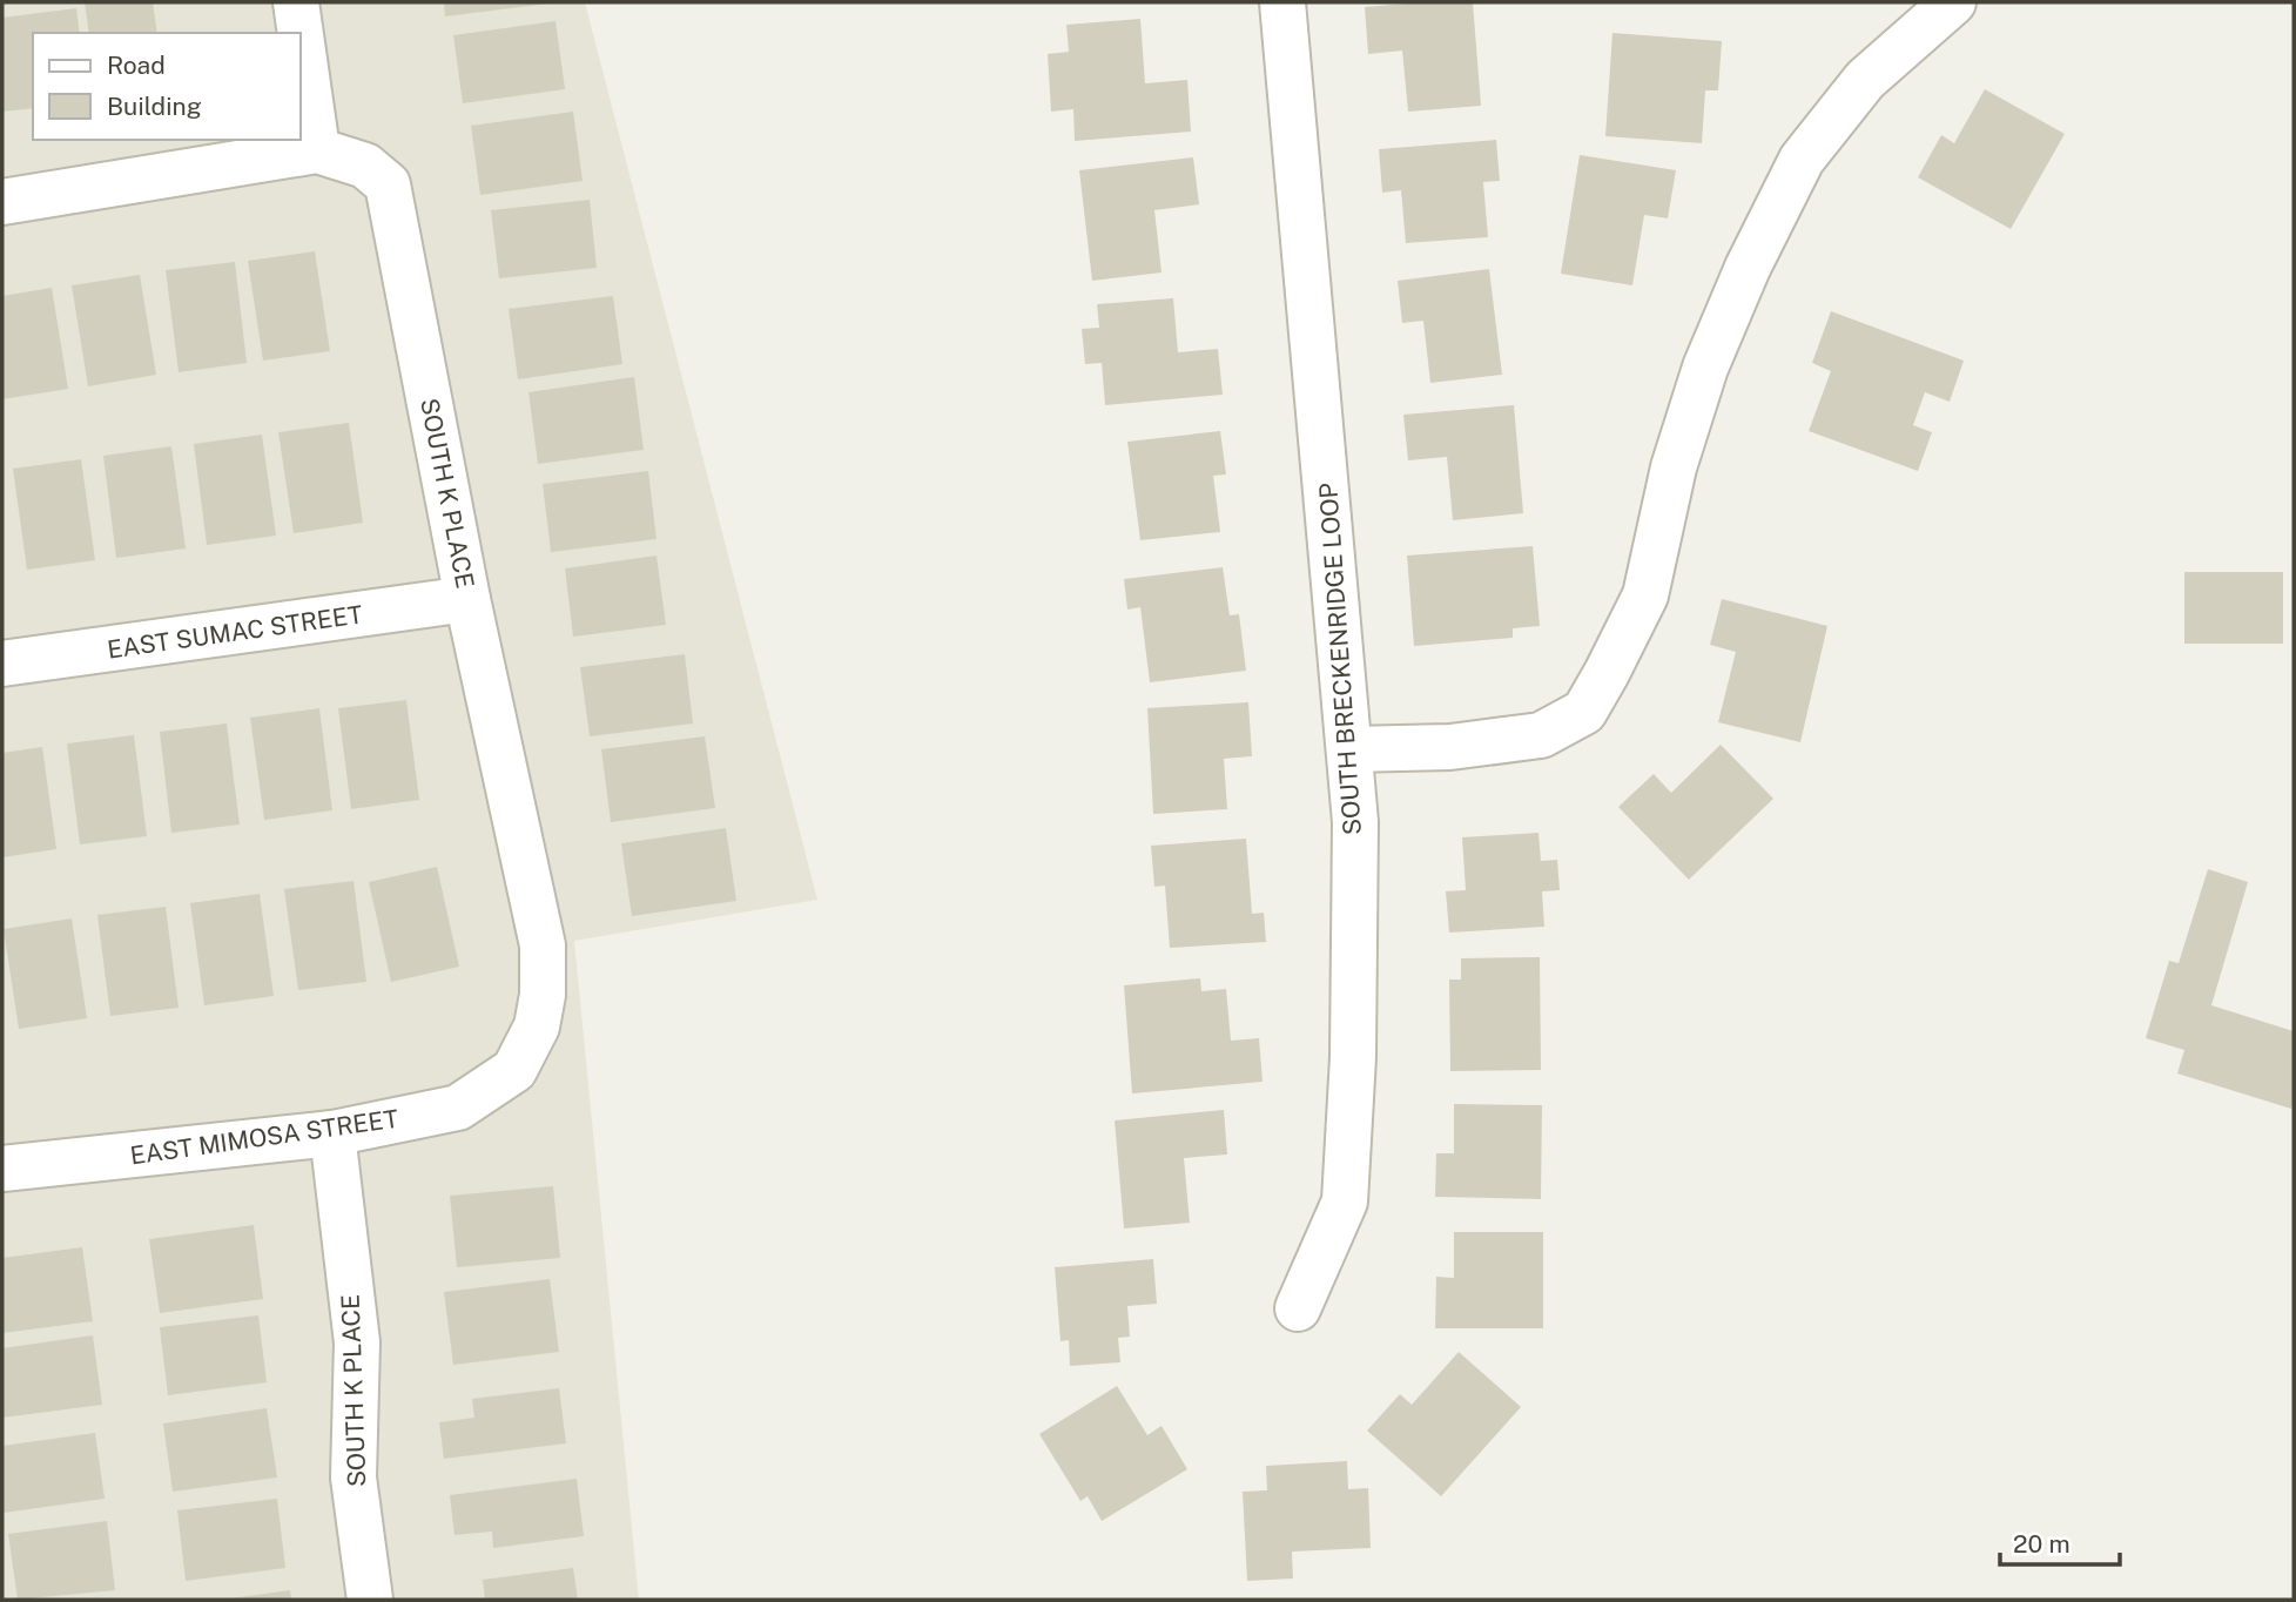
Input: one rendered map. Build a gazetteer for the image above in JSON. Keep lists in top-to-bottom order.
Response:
{
  "streets": {
    "street": [
      "SOUTH K PLACE",
      "EAST SUMAC STREET",
      "SOUTH BRECKENRIDGE LOOP",
      "EAST MIMOSA STREET"
    ]
  },
  "crossings": [
    ["SOUTH K PLACE", "EAST SUMAC STREET"],
    ["SOUTH K PLACE", "EAST MIMOSA STREET"]
  ],
  "legend": ["Road", "Building"],
  "scale_bar": "20 m"
}
